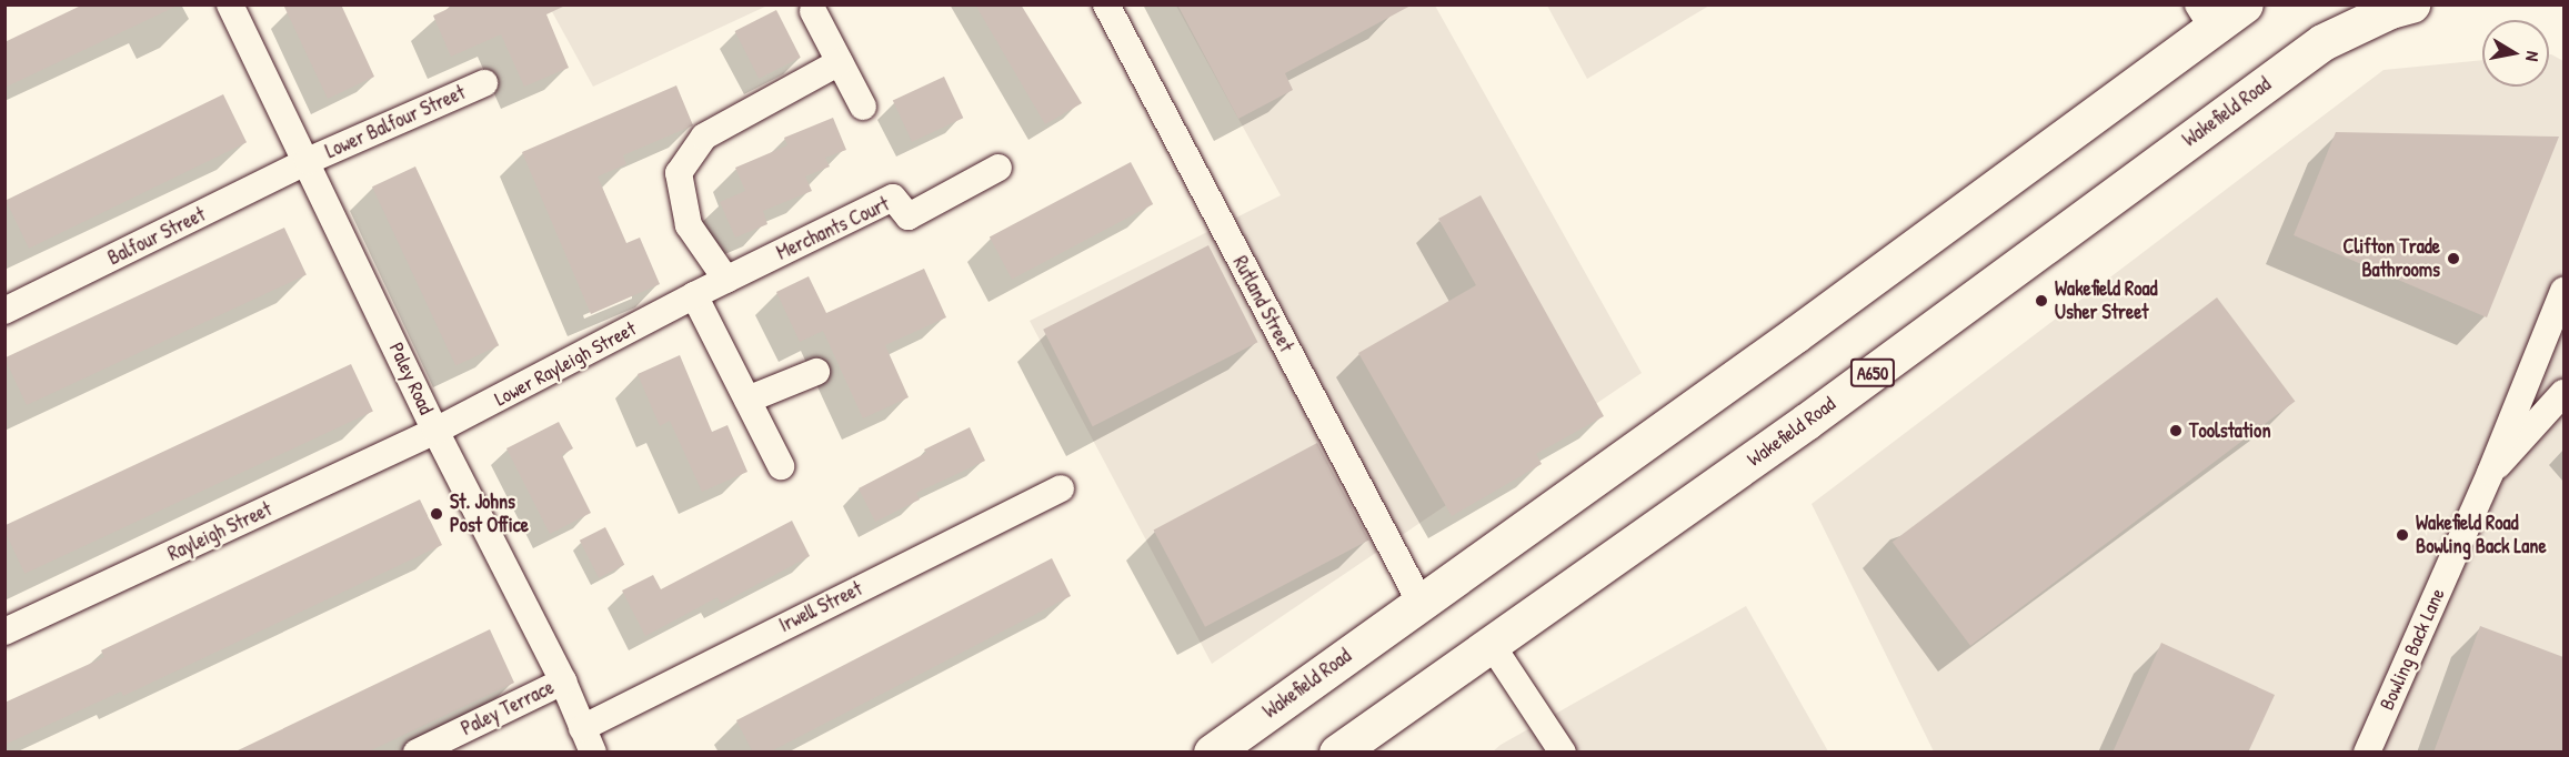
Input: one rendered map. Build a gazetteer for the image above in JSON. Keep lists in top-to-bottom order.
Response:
{
  "streets": {
    "main road": ["Wakefield Road", "A650"],
    "street": [
      "Lower Balfour Street",
      "Merchants Court",
      "Balfour Street",
      "Rutland Street",
      "Lower Rayleigh Street",
      "Paley Road",
      "Rayleigh Street",
      "Irwell Street",
      "Bowling Back Lane",
      "Paley Terrace"
    ]
  },
  "crossings": [
    ["Wakefield Road", "Rutland Street"],
    ["Lower Balfour Street", "Balfour Street"],
    ["Lower Balfour Street", "Paley Road"],
    ["Merchants Court", "Lower Rayleigh Street"],
    ["Balfour Street", "Paley Road"],
    ["Lower Rayleigh Street", "Paley Road"],
    ["Lower Rayleigh Street", "Rayleigh Street"],
    ["Paley Road", "Rayleigh Street"],
    ["Paley Road", "Irwell Street"],
    ["Paley Road", "Paley Terrace"]
  ],
  "places": [
    "Clifton Trade Bathrooms",
    "Wakefield Road Usher Street",
    "Toolstation",
    "St. Johns Post Office",
    "Wakefield Road Bowling Back Lane"
  ],
  "north": "right"
}
